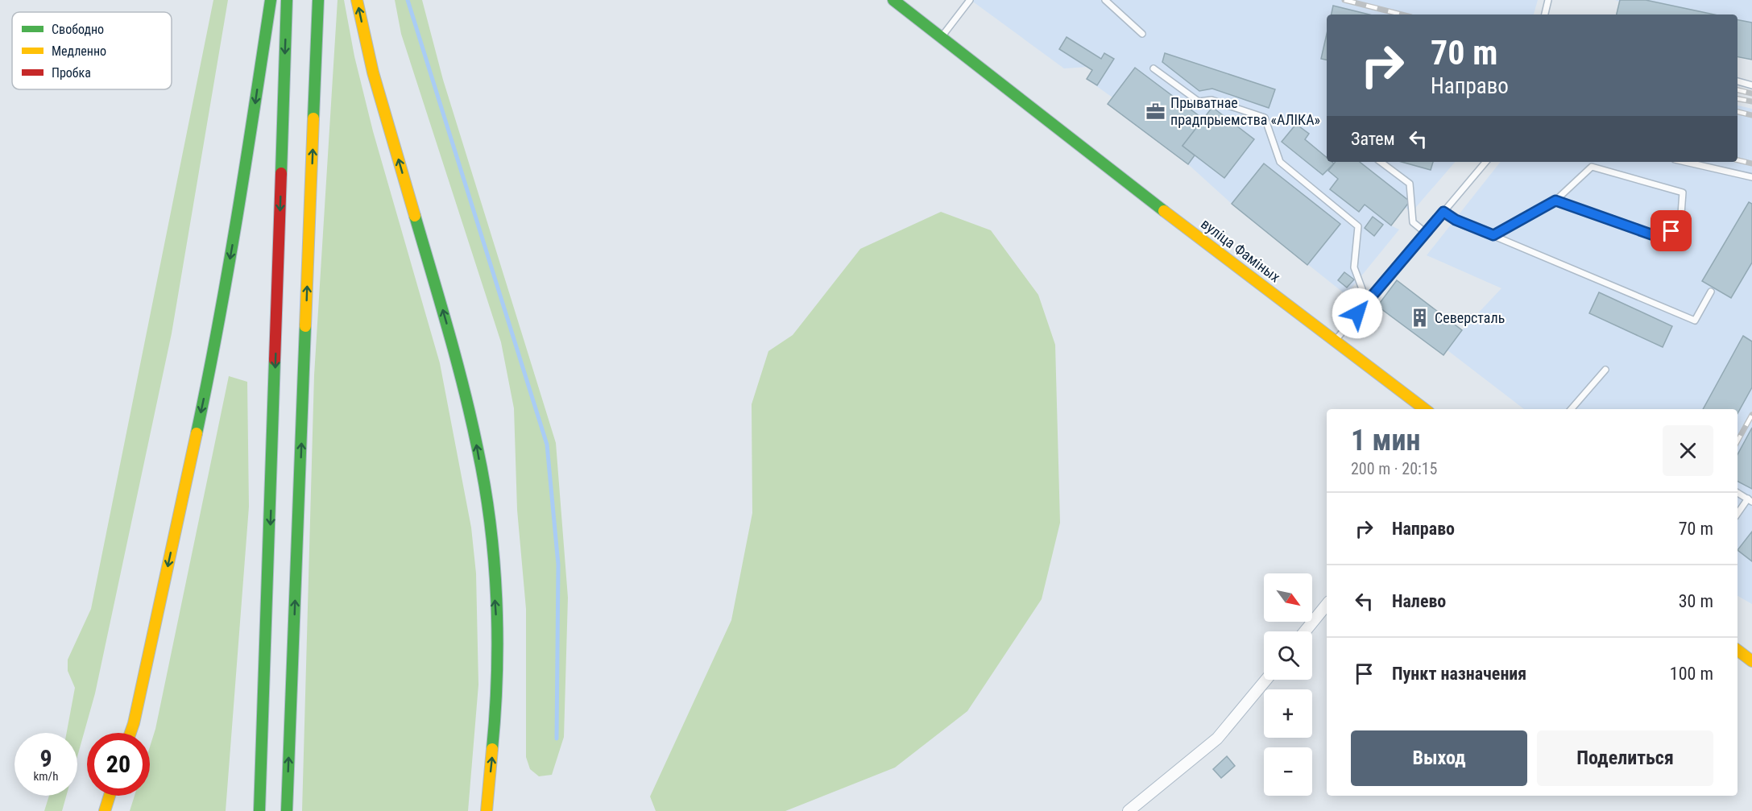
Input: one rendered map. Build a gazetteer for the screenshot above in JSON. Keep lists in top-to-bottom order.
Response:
{
  "streets": {
    "main road": ["вуліца Фаміных"]
  },
  "places": {
    "office": ["Прыватнае прадпрыемства «АЛІКА»"],
    "building": ["Северсталь"]
  },
  "legend": ["Свободно", "Медленно", "Пробка"],
  "north": "bottom right",
  "page": {
    "turn": ["70 m", "Направо"],
    "then": "Затем",
    "heading": ["1 мин", "200 m · 20:15"],
    "list": [
      {
        "name": "Направо",
        "value": "70 m"
      },
      {
        "name": "Налево",
        "value": "30 m"
      },
      {
        "name": "Пункт назначения",
        "value": "100 m"
      }
    ],
    "map_buttons": ["+", "−"],
    "buttons": ["Выход", "Поделиться"],
    "speed": "9 km/h",
    "limit": "20"
  }
}
